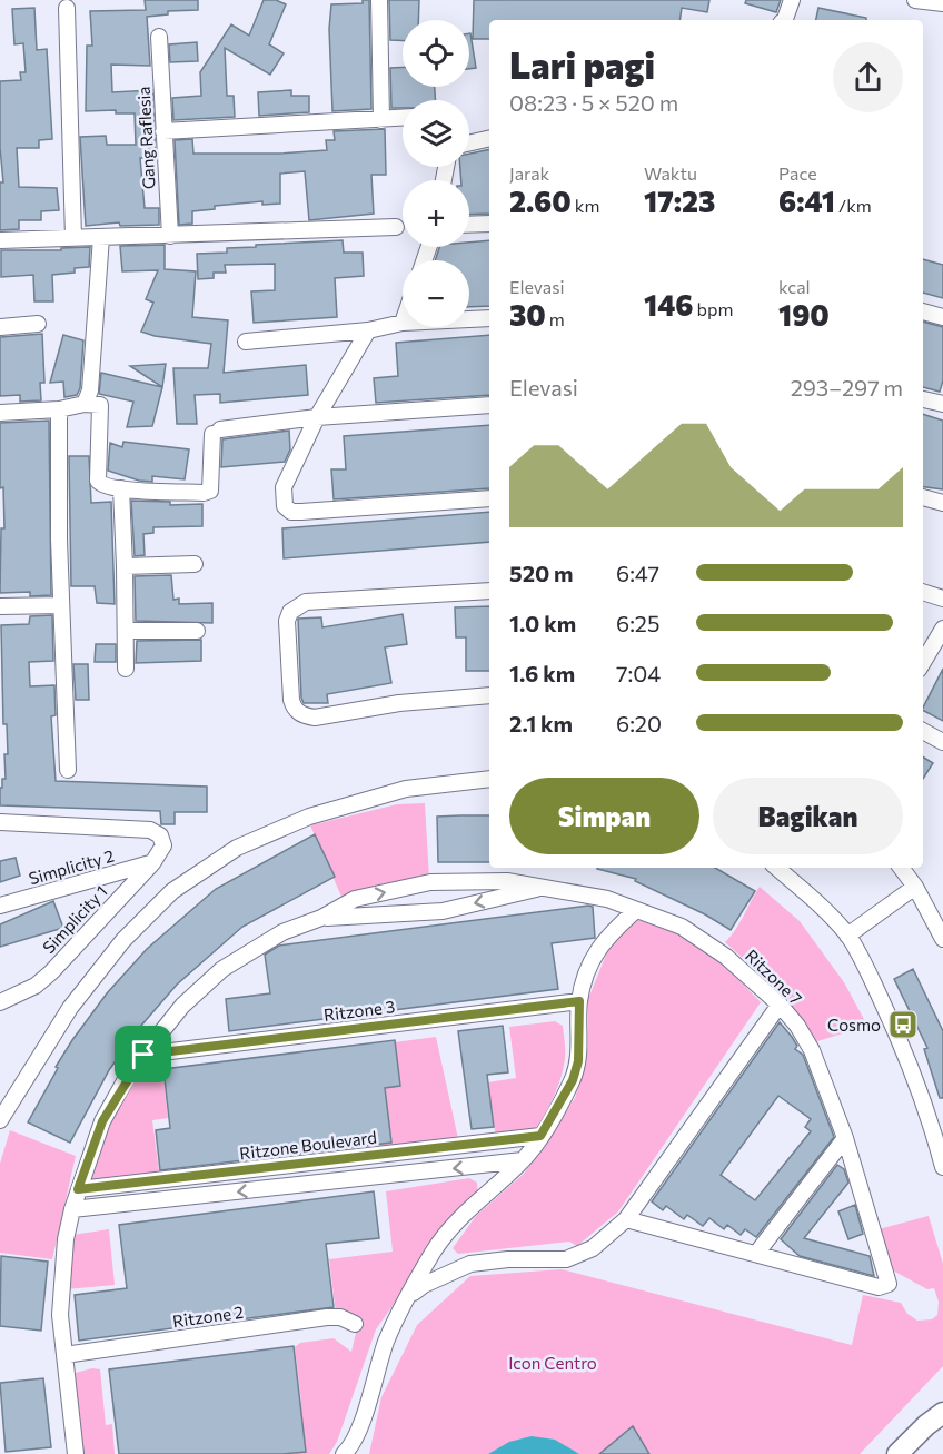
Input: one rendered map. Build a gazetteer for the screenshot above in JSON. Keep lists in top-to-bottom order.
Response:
{
  "streets": {
    "street": [
      "Gang Raflesia",
      "Simplicity 2",
      "Simplicity 1",
      "Ritzone 7",
      "Ritzone 3",
      "Ritzone Boulevard",
      "Ritzone 2"
    ]
  },
  "crossings": [
    ["Simplicity 2", "Simplicity 1"]
  ],
  "parks": ["Icon Centro"],
  "places": {
    "bus stop": ["Cosmo"]
  },
  "page": {
    "map_buttons": ["+", "−"],
    "heading": ["Lari pagi", "08:23 · 5 × 520 m"],
    "stats": [
      ["Jarak", "2.60 km"],
      ["Waktu", "17:23"],
      ["Pace", "6:41 /km"],
      ["Elevasi", "30 m"],
      ["146 bpm"],
      ["kcal", "190"]
    ],
    "chart": ["Elevasi", "293–297 m"],
    "list": [
      {
        "name": "520 m",
        "note": "6:47"
      },
      {
        "name": "1.0 km",
        "note": "6:25"
      },
      {
        "name": "1.6 km",
        "note": "7:04"
      },
      {
        "name": "2.1 km",
        "note": "6:20"
      }
    ],
    "buttons": ["Simpan", "Bagikan"]
  }
}
